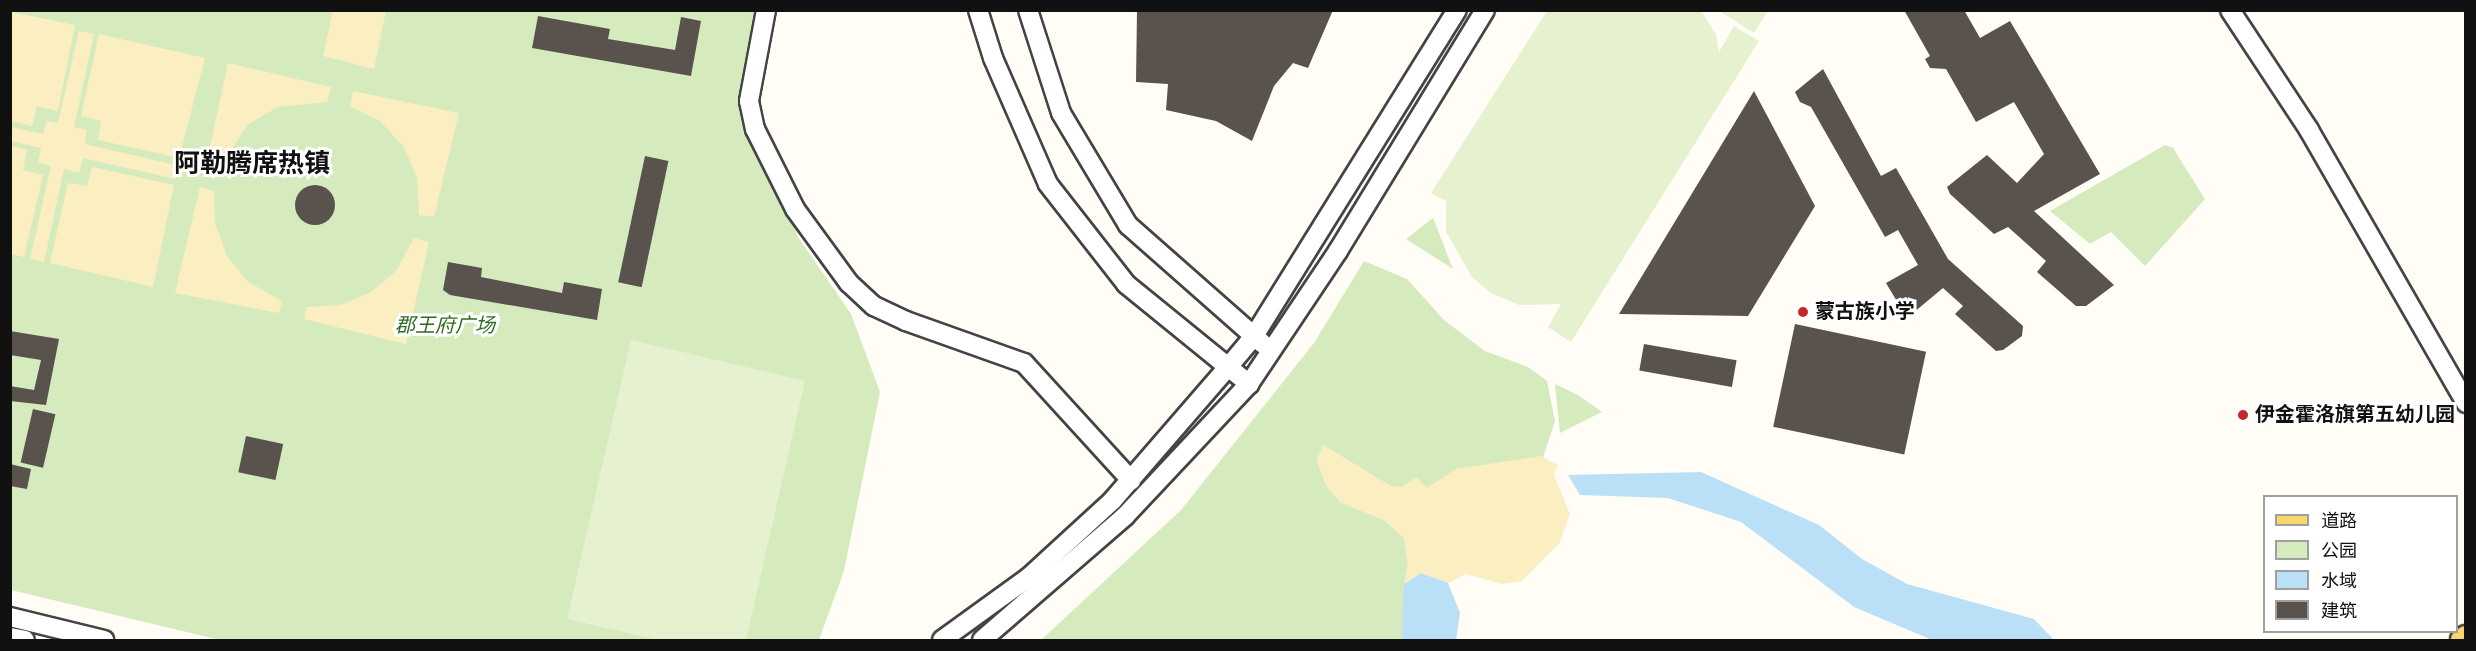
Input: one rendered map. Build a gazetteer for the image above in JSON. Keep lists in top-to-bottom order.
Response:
{
  "districts": ["阿勒腾席热镇"],
  "parks": ["郡王府广场"],
  "places": ["蒙古族小学", "伊金霍洛旗第五幼儿园"],
  "legend": [
    "道路",
    "公园",
    "水域",
    "建筑"
  ]
}
